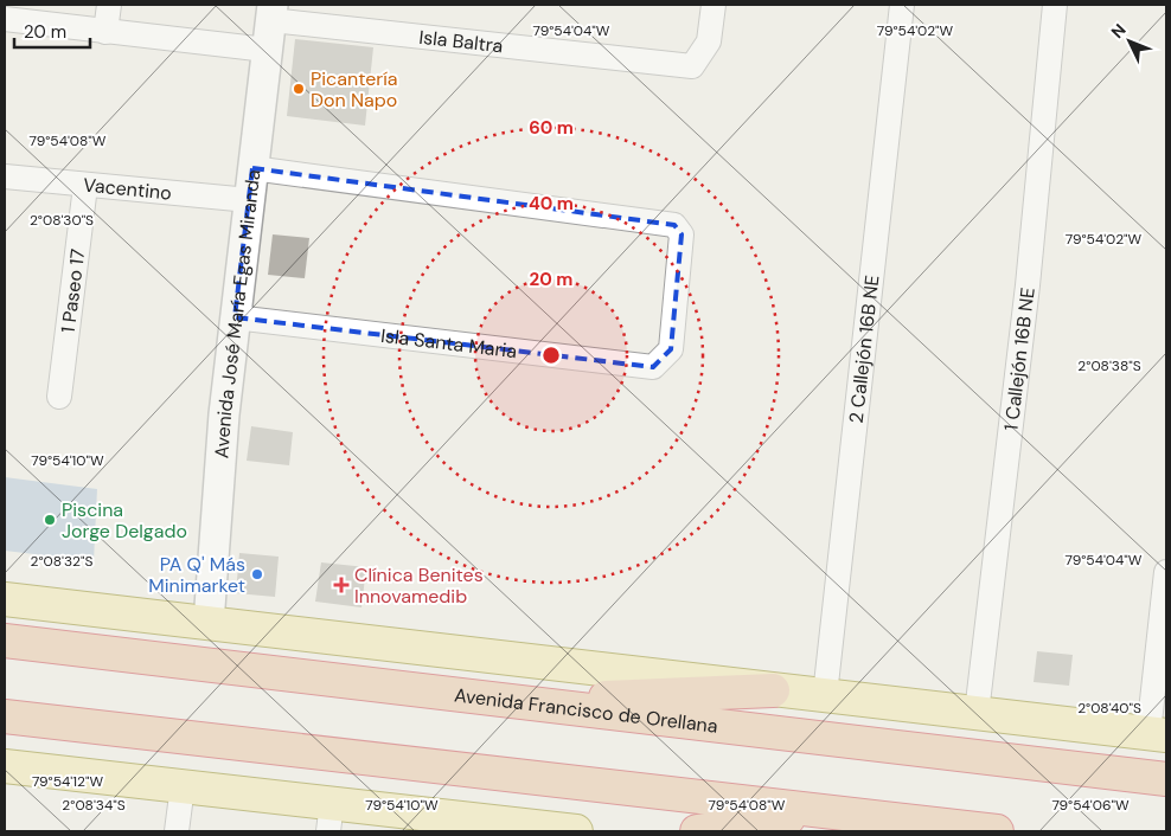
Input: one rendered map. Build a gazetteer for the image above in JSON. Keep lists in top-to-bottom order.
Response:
{
  "streets": {
    "highway": ["Avenida Francisco de Orellana"],
    "street": [
      "Isla Baltra",
      "Vacentino",
      "1 Paseo 17",
      "Avenida José María Egas Miranda",
      "Isla Santa Maria",
      "2 Callejón 16B NE",
      "1 Callejón 16B NE"
    ]
  },
  "crossings": [
    ["Isla Baltra", "Avenida José María Egas Miranda"],
    ["Vacentino", "1 Paseo 17"],
    ["Vacentino", "Avenida José María Egas Miranda"],
    ["Avenida José María Egas Miranda", "Isla Santa Maria"]
  ],
  "places": {
    "other": ["Picantería Don Napo", "Piscina Jorge Delgado", "PA Q' Más Minimarket"],
    "health": ["Clínica Benites Innovamedib"]
  },
  "scale_bar": "20 m",
  "north": "top left",
  "coordinates": [
    "79°54'04\"W",
    "79°54'02\"W",
    "79°54'08\"W",
    "2°08'30\"S",
    "2°08'38\"S",
    "79°54'10\"W",
    "2°08'32\"S",
    "2°08'40\"S",
    "79°54'12\"W",
    "2°08'34\"S",
    "79°54'06\"W"
  ],
  "rings": ["60 m", "40 m", "20 m"]
}
